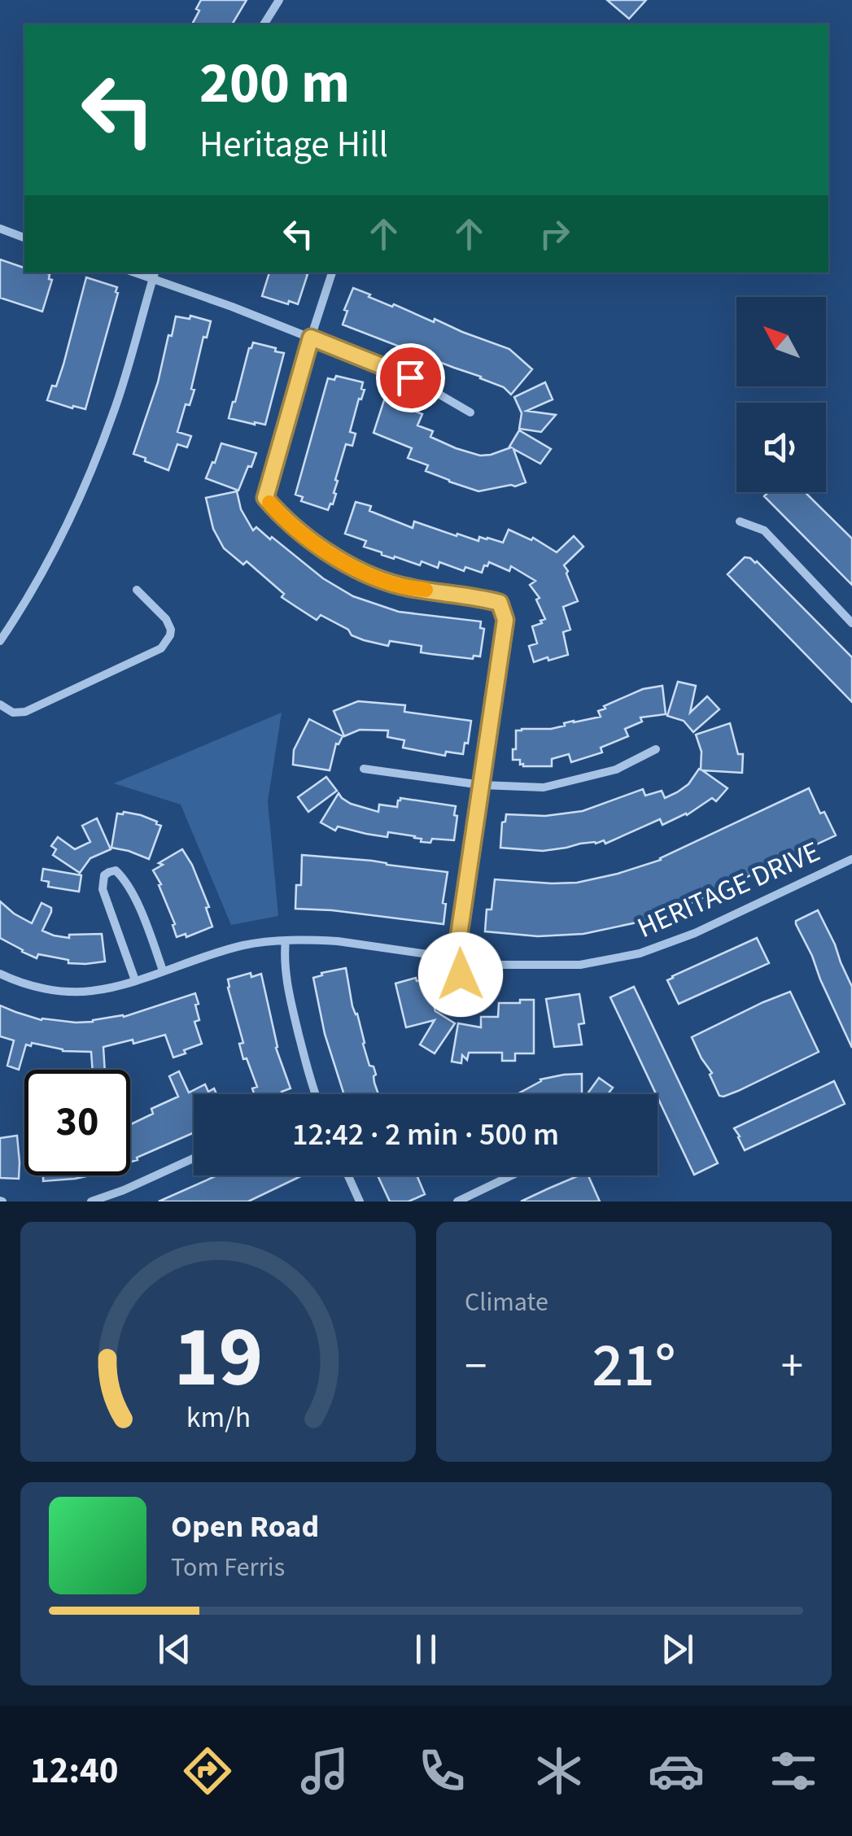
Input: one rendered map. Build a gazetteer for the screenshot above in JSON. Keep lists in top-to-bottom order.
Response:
{
  "streets": {
    "street": ["HERITAGE DRIVE"]
  },
  "north": "top left",
  "page": {
    "turn": ["200 m", "Heritage Hill"],
    "limit": "30",
    "trip": "12:42 · 2 min · 500 m",
    "tile": "Climate",
    "heat": ["−", "21°", "+"],
    "song": ["Open Road", "Tom Ferris"],
    "tabs": "12:40",
    "gauge": ["19", "km/h"]
  }
}
